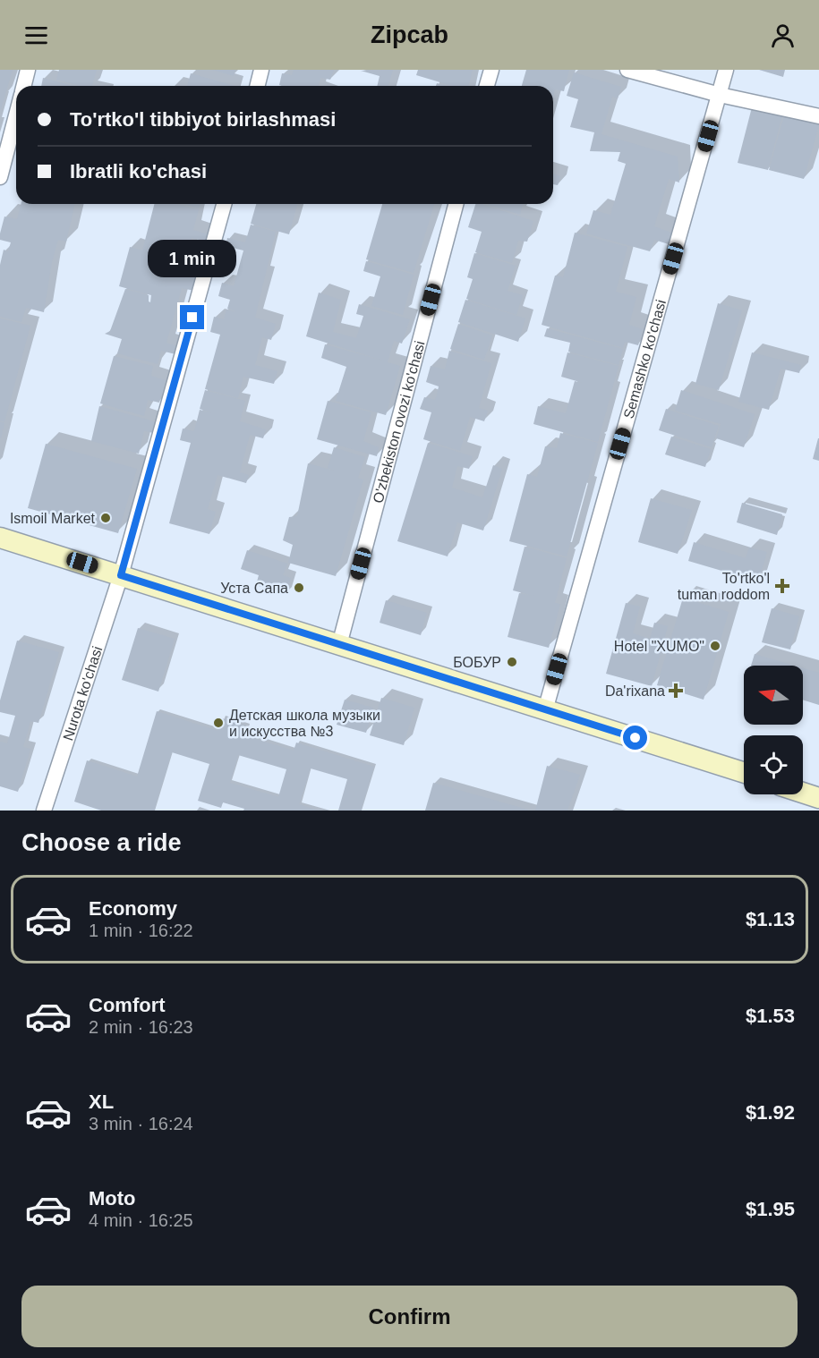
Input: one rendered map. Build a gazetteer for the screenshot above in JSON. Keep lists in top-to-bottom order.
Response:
{
  "streets": {
    "street": ["Semashko ko'chasi", "O'zbekiston ovozi ko'chasi", "Nurota ko'chasi"]
  },
  "places": {
    "other": [
      "Ismoil Market",
      "Уста Сапа",
      "Hotel \"XUMO\"",
      "БОБУР",
      "Детская школа музыки и искусства №3"
    ],
    "health": ["To'rtko'l tuman roddom", "Da'rixana"]
  },
  "north": "left",
  "page": {
    "header": "Zipcab",
    "banner": ["To'rtko'l tibbiyot birlashmasi", "Ibratli ko'chasi"],
    "bubble": "1 min",
    "heading": "Choose a ride",
    "list": [
      {
        "name": "Economy",
        "note": "1 min · 16:22",
        "value": "$1.13"
      },
      {
        "name": "Comfort",
        "note": "2 min · 16:23",
        "value": "$1.53"
      },
      {
        "name": "XL",
        "note": "3 min · 16:24",
        "value": "$1.92"
      },
      {
        "name": "Moto",
        "note": "4 min · 16:25",
        "value": "$1.95"
      }
    ],
    "buttons": "Confirm"
  }
}
